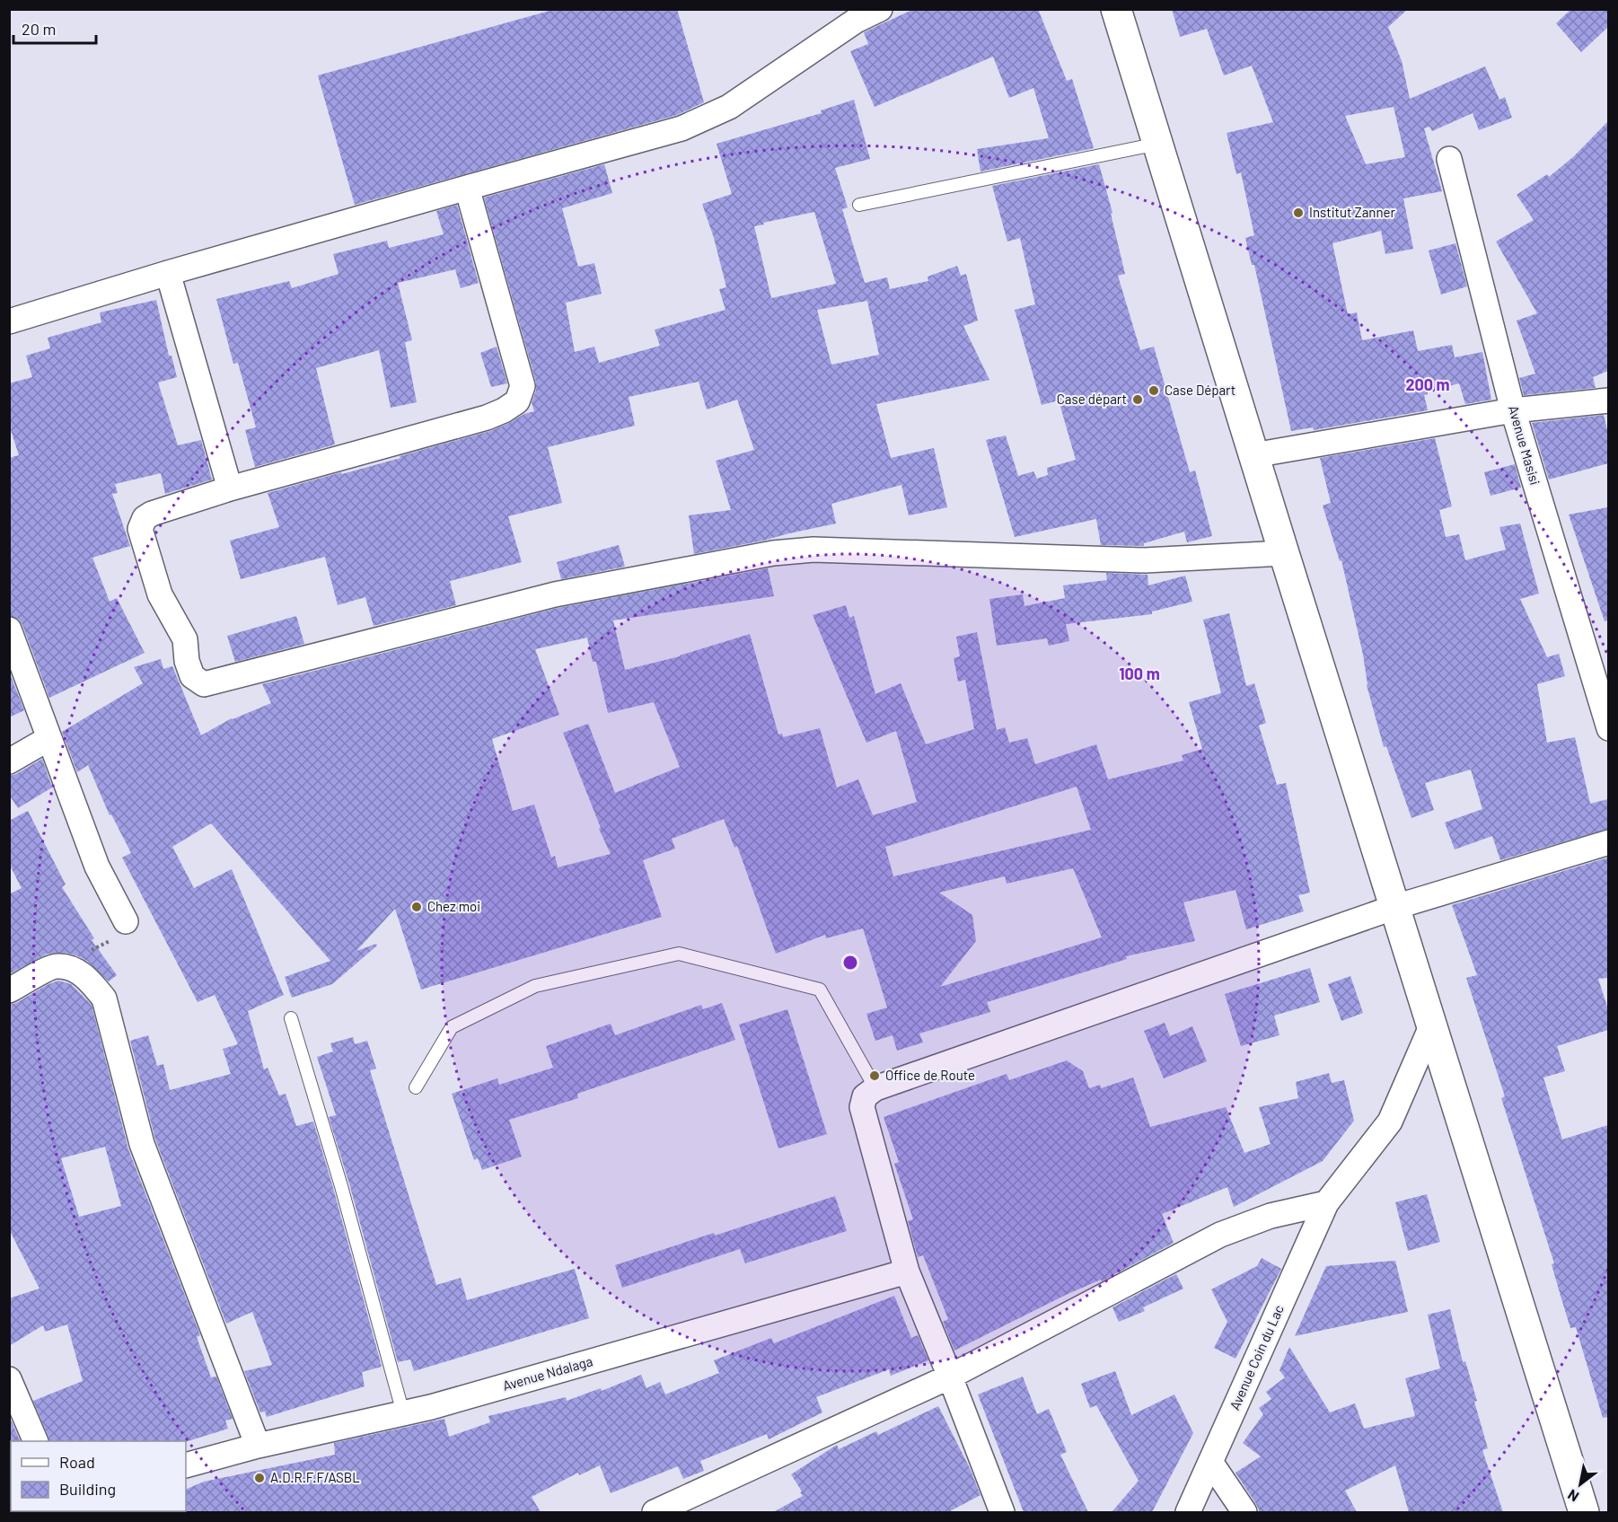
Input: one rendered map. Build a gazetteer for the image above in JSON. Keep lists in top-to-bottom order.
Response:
{
  "streets": {
    "street": ["Avenue Masisi", "Avenue Coin du Lac", "Avenue Ndalaga"]
  },
  "places": [
    "Institut Zanner",
    "Case Départ",
    "Case départ",
    "Chez moi",
    "Office de Route",
    "A.D.R.F.F/ASBL"
  ],
  "legend": ["Road", "Building"],
  "scale_bar": "20 m",
  "north": "bottom left",
  "rings": ["200 m", "100 m"]
}
